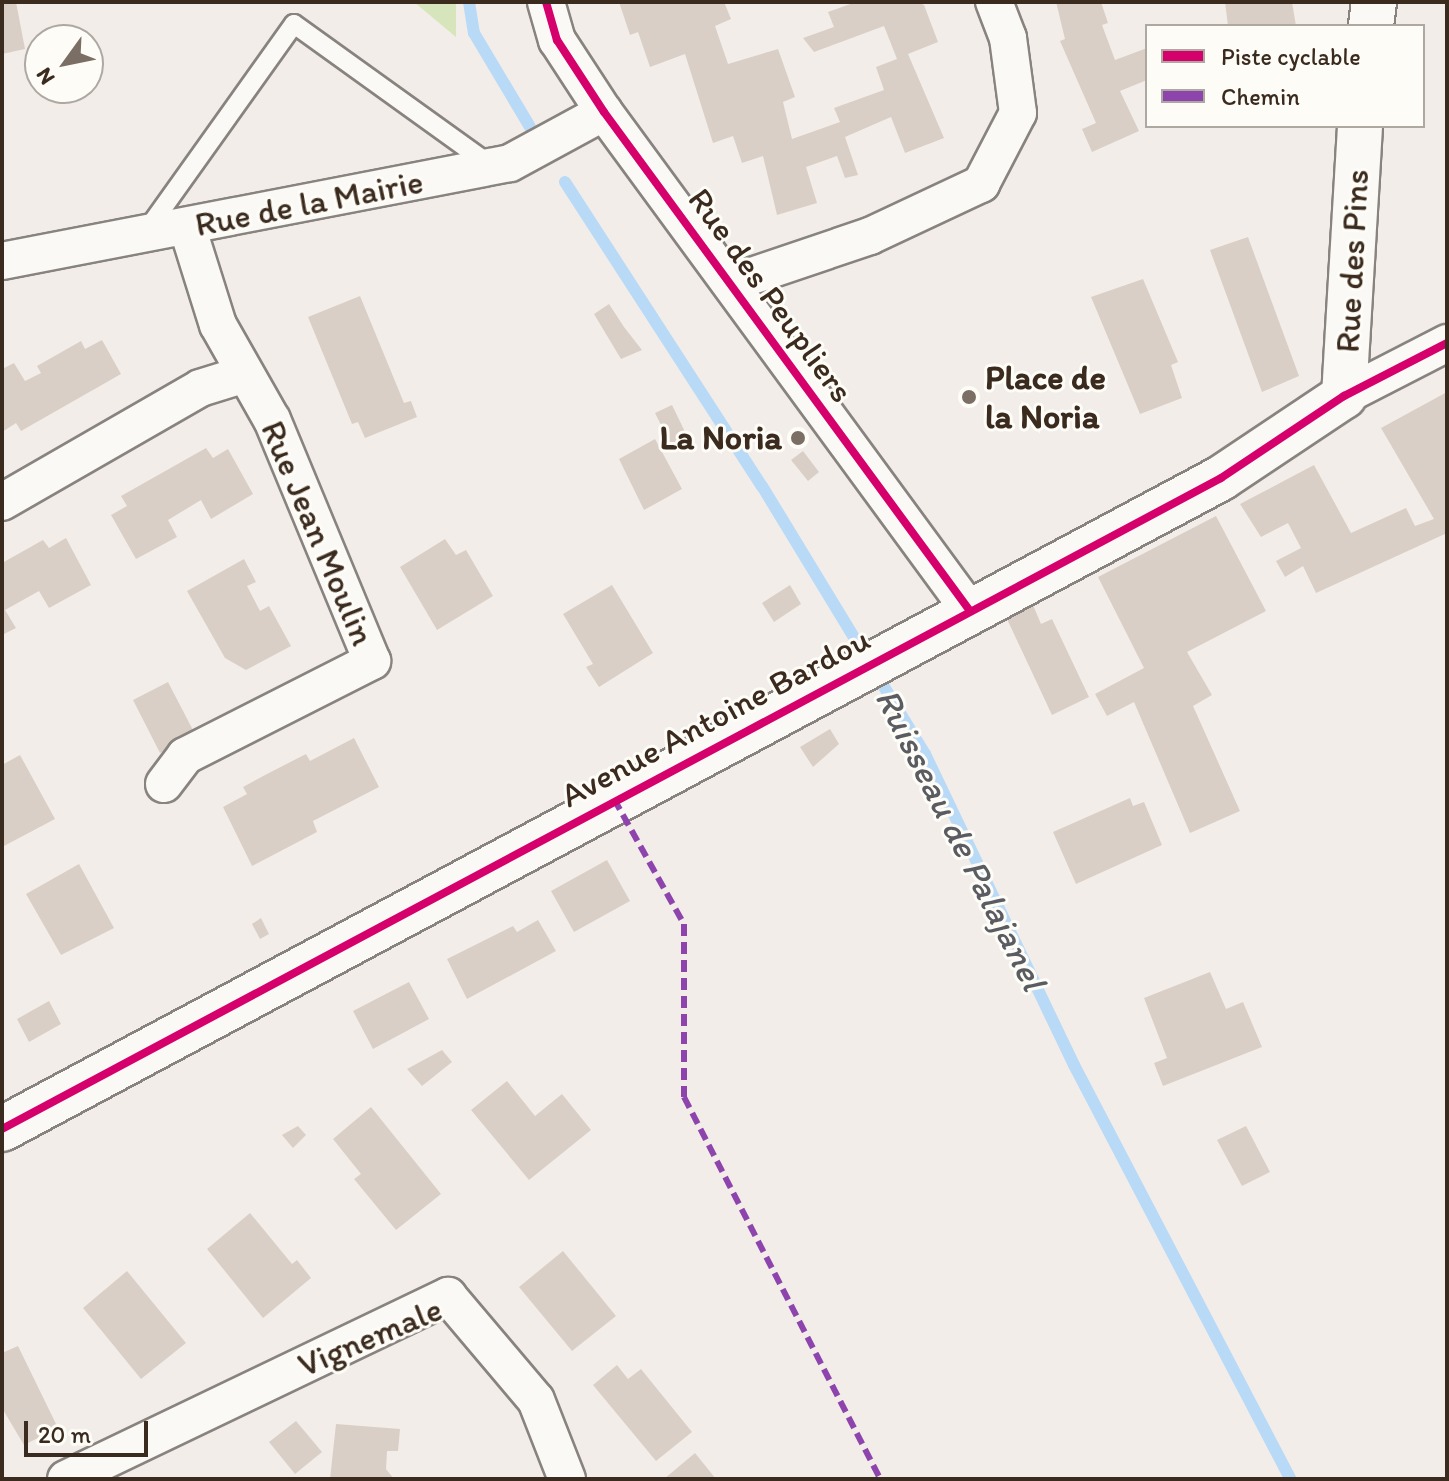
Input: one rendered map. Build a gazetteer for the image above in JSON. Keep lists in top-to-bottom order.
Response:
{
  "streets": {
    "street": [
      "Rue de la Mairie",
      "Rue des Pins",
      "Rue des Peupliers",
      "Rue Jean Moulin",
      "Avenue Antoine Bardou",
      "Vignemale"
    ]
  },
  "crossings": [
    ["Rue de la Mairie", "Rue des Peupliers"],
    ["Rue de la Mairie", "Rue Jean Moulin"],
    ["Rue des Pins", "Avenue Antoine Bardou"],
    ["Rue des Peupliers", "Avenue Antoine Bardou"]
  ],
  "water": ["Ruisseau de Palajanel"],
  "places": ["Place de la Noria", "La Noria"],
  "legend": ["Piste cyclable", "Chemin"],
  "scale_bar": "20 m",
  "north": "bottom left"
}
